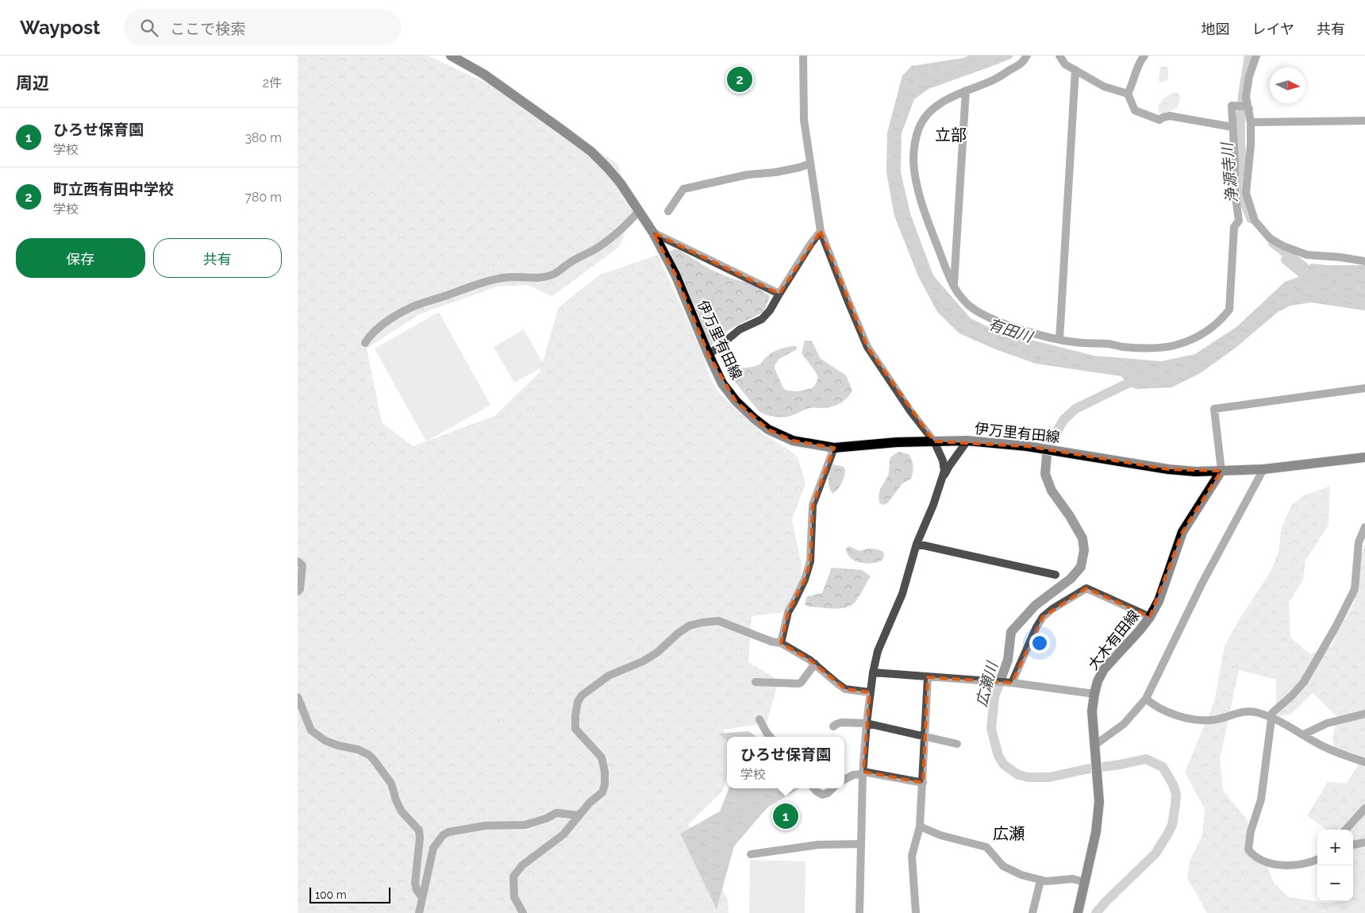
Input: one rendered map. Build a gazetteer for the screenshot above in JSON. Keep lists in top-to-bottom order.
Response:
{
  "streets": {
    "main road": ["伊万里有田線", "大木有田線"]
  },
  "crossings": [
    ["伊万里有田線", "大木有田線"]
  ],
  "districts": ["立部", "広瀬"],
  "water": ["浄源寺川", "有田川", "広瀬川"],
  "scale_bar": "100 m",
  "north": "right",
  "page": {
    "header": "Waypost",
    "search": "ここで検索",
    "nav": ["地図", "レイヤ", "共有"],
    "heading": ["周辺", "2件"],
    "pins": ["2", "1"],
    "list": [
      {
        "mark": "1",
        "name": "ひろせ保育園",
        "note": "学校",
        "value": "380 m"
      },
      {
        "mark": "2",
        "name": "町立西有田中学校",
        "note": "学校",
        "value": "780 m"
      }
    ],
    "buttons": ["保存", "共有"],
    "popup": ["ひろせ保育園", "学校"],
    "map_buttons": ["+", "−"],
    "scale": "100 m"
  }
}
